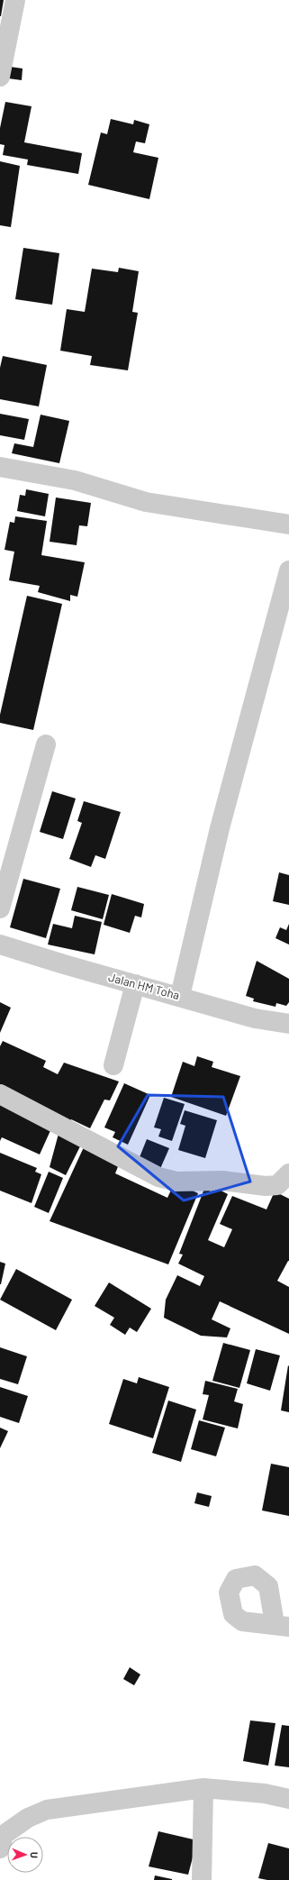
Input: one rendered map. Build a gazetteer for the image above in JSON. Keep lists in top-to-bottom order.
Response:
{
  "streets": {
    "street": ["Jalan HM Toha"]
  },
  "north": "right"
}
